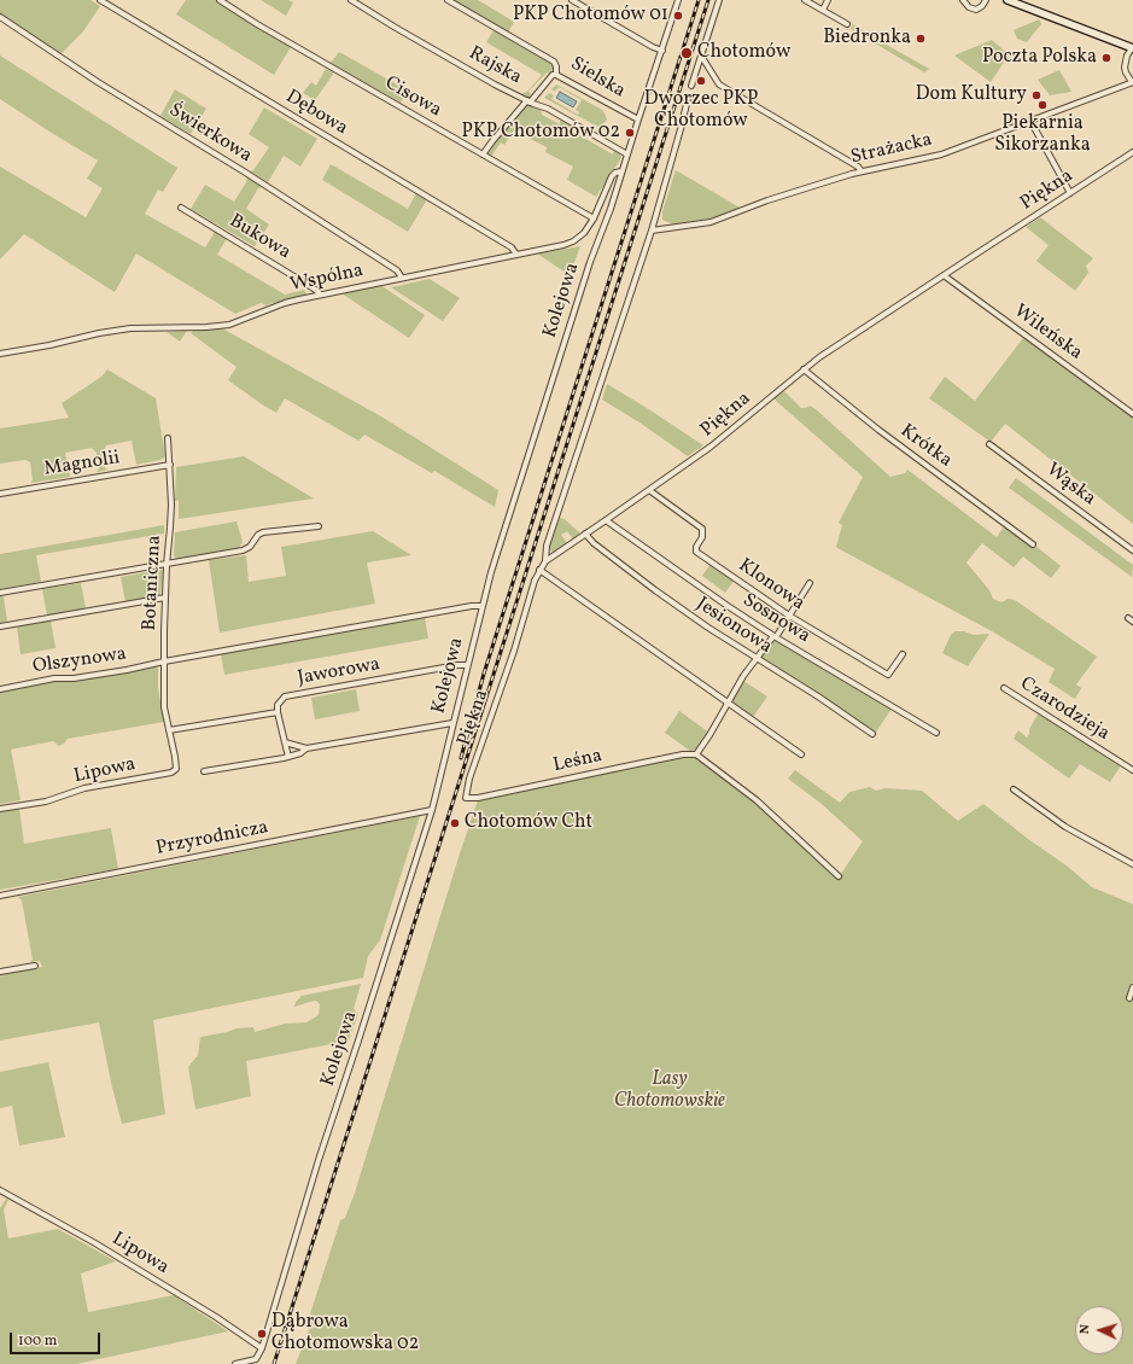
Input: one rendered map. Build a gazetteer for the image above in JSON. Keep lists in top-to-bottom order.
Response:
{
  "streets": {
    "street": [
      "Rajska",
      "Sielska",
      "Cisowa",
      "Dębowa",
      "Świerkowa",
      "Strażacka",
      "Piękna",
      "Bukowa",
      "Wspólna",
      "Kolejowa",
      "Wileńska",
      "Krótka",
      "Magnolii",
      "Wąska",
      "Botaniczna",
      "Klonowa",
      "Sosnowa",
      "Jesionowa",
      "Olszynowa",
      "Jaworowa",
      "Czarodzieja",
      "Leśna",
      "Lipowa",
      "Przyrodnicza"
    ]
  },
  "crossings": [
    ["Rajska", "Kolejowa"],
    ["Sielska", "Kolejowa"],
    ["Cisowa", "Wspólna"],
    ["Dębowa", "Wspólna"],
    ["Świerkowa", "Wspólna"],
    ["Piękna", "Wileńska"],
    ["Piękna", "Krótka"],
    ["Piękna", "Klonowa"],
    ["Piękna", "Sosnowa"],
    ["Piękna", "Jesionowa"],
    ["Piękna", "Leśna"],
    ["Bukowa", "Wspólna"],
    ["Wspólna", "Kolejowa"],
    ["Kolejowa", "Olszynowa"],
    ["Kolejowa", "Jaworowa"],
    ["Kolejowa", "Lipowa"],
    ["Kolejowa", "Przyrodnicza"],
    ["Magnolii", "Botaniczna"],
    ["Botaniczna", "Olszynowa"],
    ["Botaniczna", "Lipowa"]
  ],
  "parks": ["Lasy Chotomowskie"],
  "places": [
    "PKP Chotomów 01",
    "Biedronka",
    "Chotomów",
    "Poczta Polska",
    "Dworzec PKP Chotomów",
    "Dom Kultury",
    "Piekarnia Sikorzanka",
    "PKP Chotomów 02",
    "Chotomów Cht",
    "Dąbrowa Chotomowska 02"
  ],
  "scale_bar": "100 m",
  "north": "left"
}
